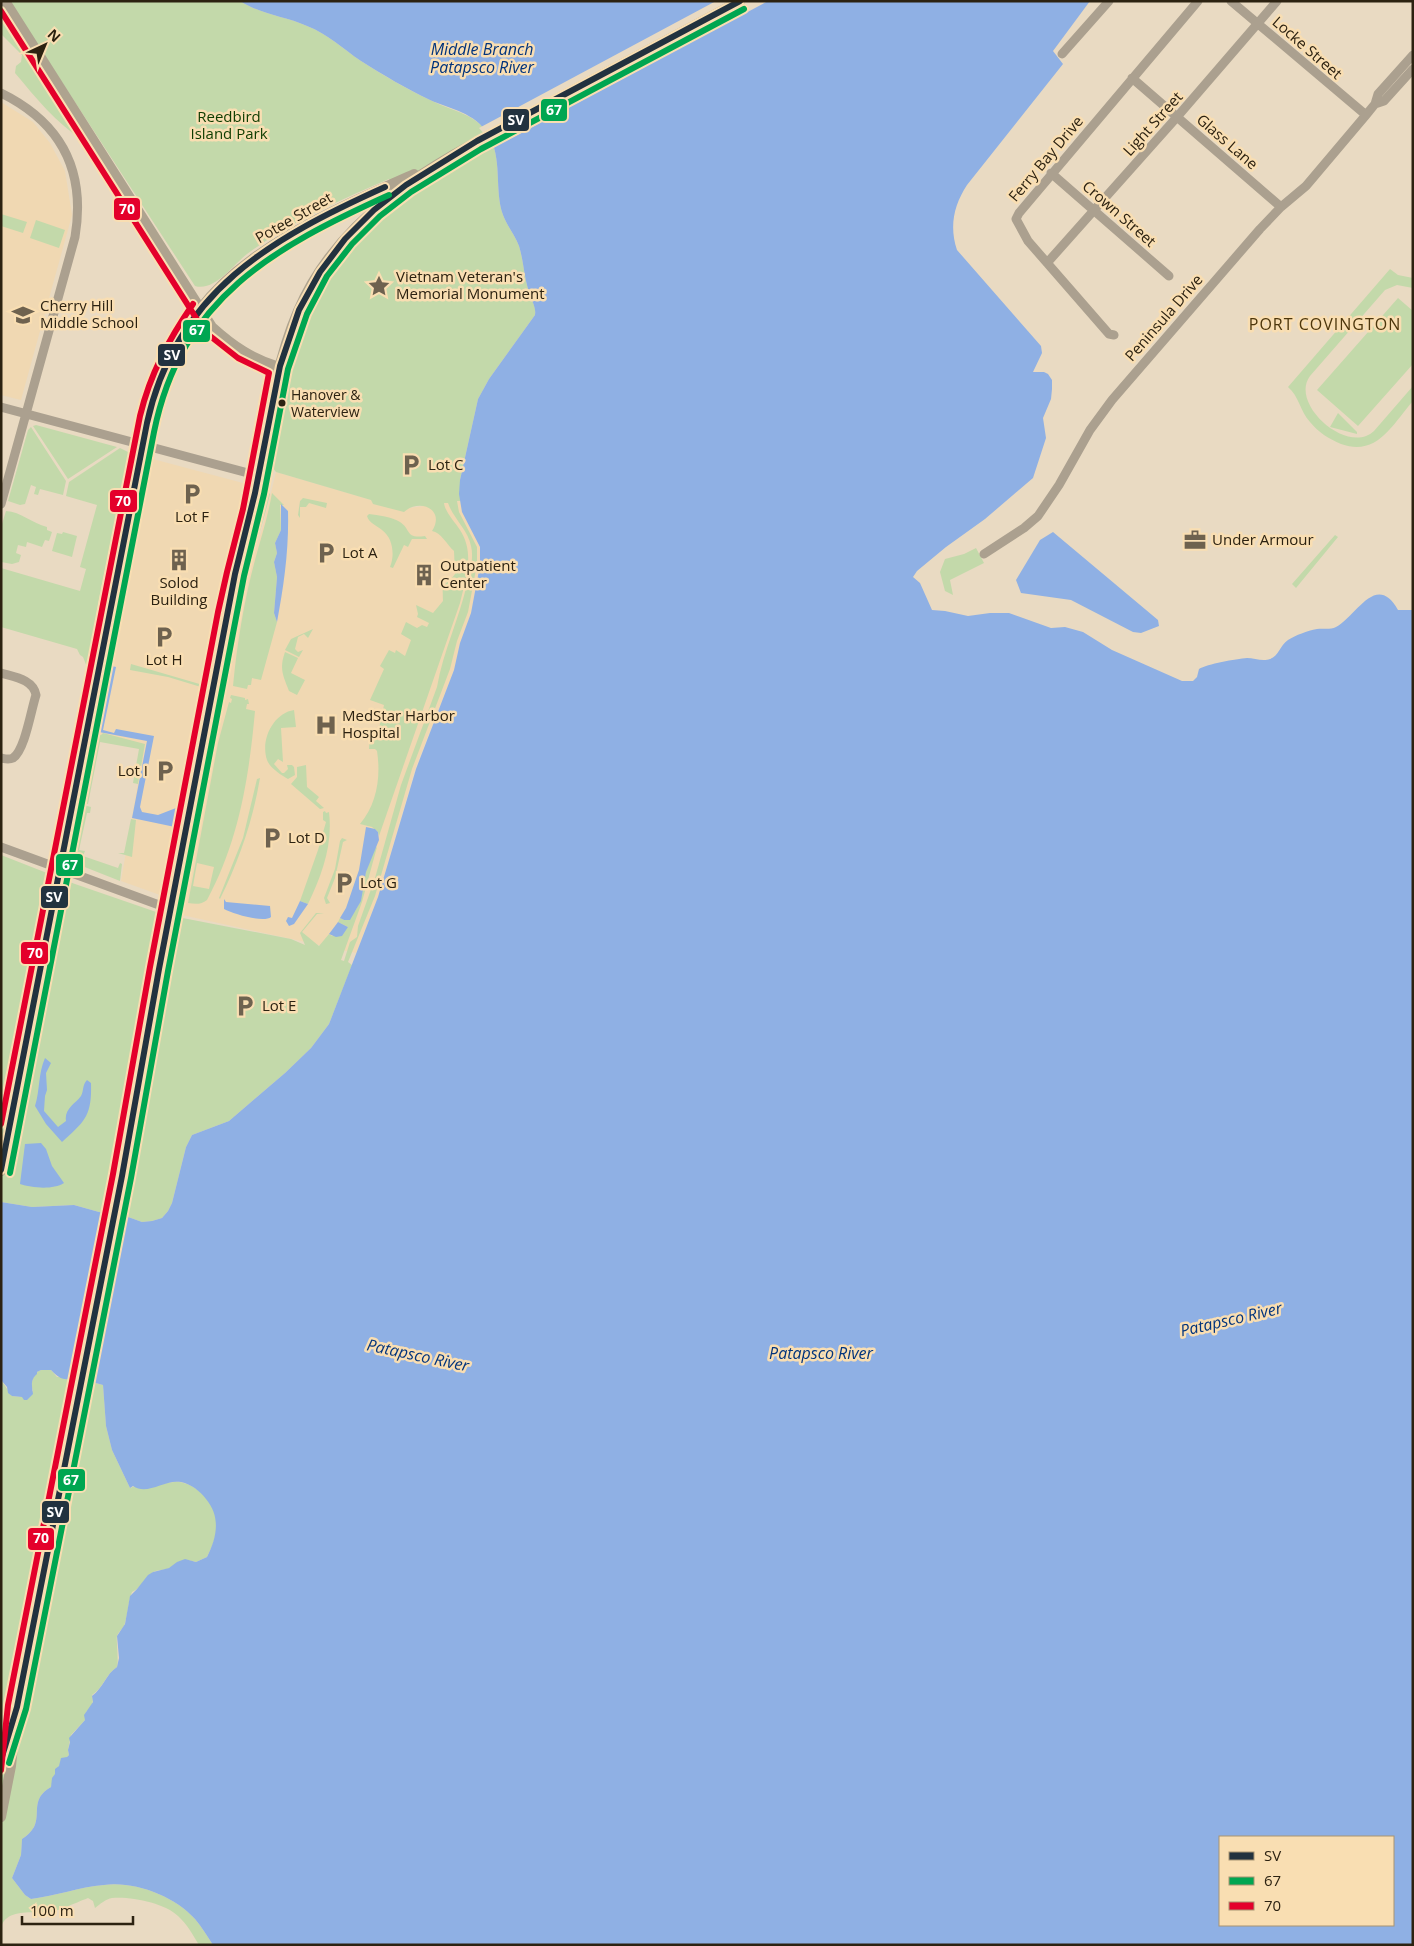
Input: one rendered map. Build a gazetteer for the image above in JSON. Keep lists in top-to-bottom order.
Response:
{
  "streets": {
    "main road": ["Potee Street"],
    "street": [
      "Locke Street",
      "Light Street",
      "Glass Lane",
      "Ferry Bay Drive",
      "Crown Street",
      "Peninsula Drive"
    ]
  },
  "crossings": [
    ["Locke Street", "Light Street"],
    ["Locke Street", "Peninsula Drive"],
    ["Light Street", "Glass Lane"],
    ["Light Street", "Ferry Bay Drive"],
    ["Light Street", "Crown Street"],
    ["Glass Lane", "Ferry Bay Drive"],
    ["Glass Lane", "Peninsula Drive"],
    ["Ferry Bay Drive", "Crown Street"]
  ],
  "districts": ["PORT COVINGTON"],
  "water": ["Middle Branch Patapsco River", "Patapsco River"],
  "parks": ["Reedbird Island Park"],
  "places": {
    "place": ["Vietnam Veteran's Memorial Monument"],
    "school or university": ["Cherry Hill Middle School"],
    "other": ["Hanover & Waterview"],
    "parking": [
      "Lot C",
      "Lot F",
      "Lot A",
      "Lot H",
      "Lot I",
      "Lot D",
      "Lot G",
      "Lot E"
    ],
    "office": ["Under Armour"],
    "building": ["Solod Building", "Outpatient Center"],
    "hospital": ["MedStar Harbor Hospital"]
  },
  "lines": ["transit line SV", "transit line 67", "transit line 70"],
  "legend": ["SV", "67", "70"],
  "scale_bar": "100 m",
  "north": "top right"
}
